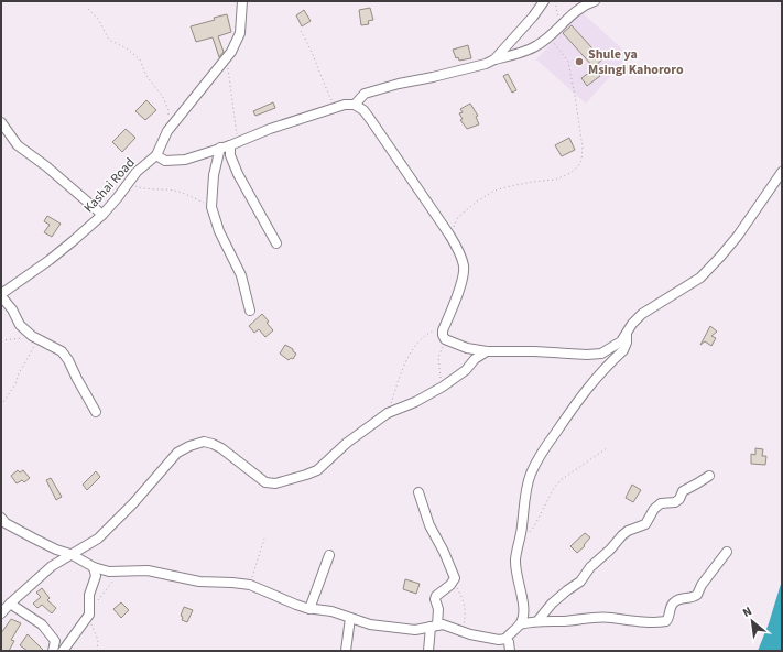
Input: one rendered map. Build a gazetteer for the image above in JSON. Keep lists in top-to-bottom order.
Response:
{
  "streets": {
    "street": ["Kashai Road"]
  },
  "places": ["Shule ya Msingi Kahororo"],
  "north": "top left"
}
